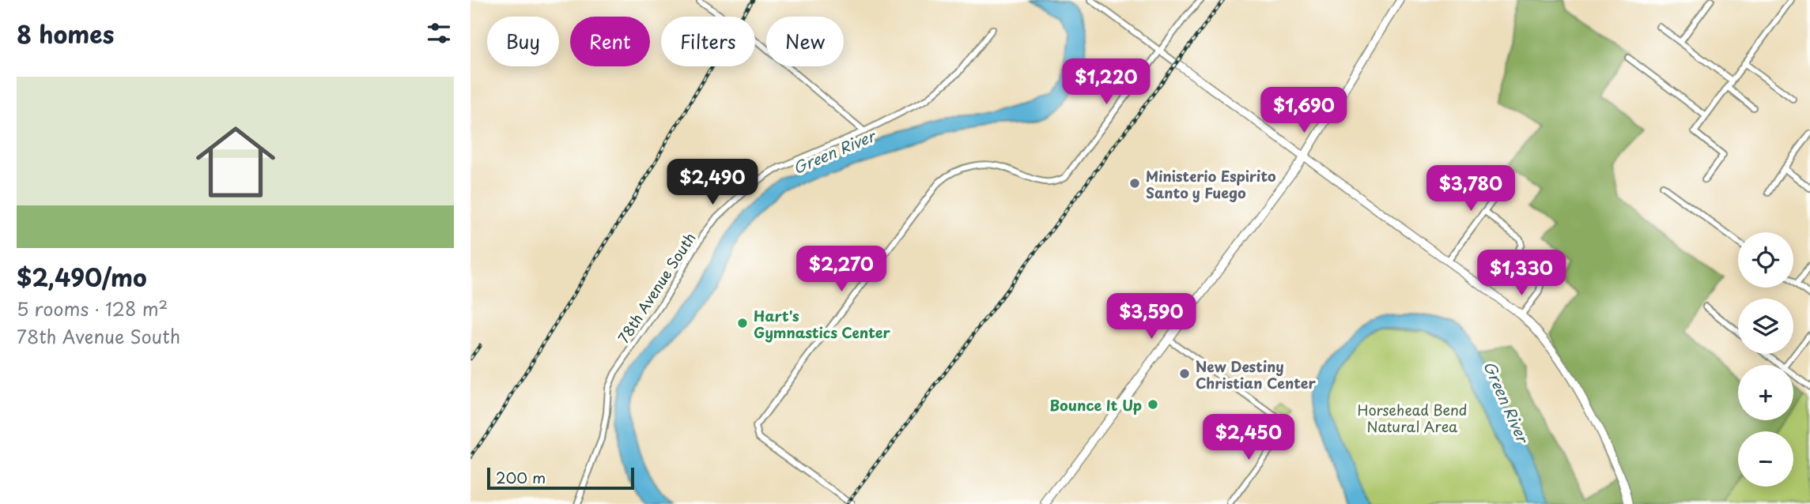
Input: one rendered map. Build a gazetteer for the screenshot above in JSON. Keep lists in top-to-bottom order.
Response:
{
  "streets": {
    "street": ["78th Avenue South"]
  },
  "water": ["Green River"],
  "parks": ["Horsehead Bend Natural Area"],
  "places": [
    "Ministerio Espirito Santo y Fuego",
    "Hart's Gymnastics Center",
    "New Destiny Christian Center",
    "Bounce It Up"
  ],
  "scale_bar": "200 m",
  "page": {
    "heading": "8 homes",
    "chip": [
      "Buy",
      "Rent",
      "Filters",
      "New"
    ],
    "price": [
      "$1,220",
      "$1,690",
      "$2,490",
      "$3,780",
      "$2,270",
      "$1,330",
      "$3,590",
      "$2,450"
    ],
    "list": [
      {
        "name": "$2,490/mo",
        "note": "5 rooms · 128 m² · 78th Avenue South"
      }
    ],
    "map_buttons": ["+", "−"],
    "scale": "200 m"
  }
}
